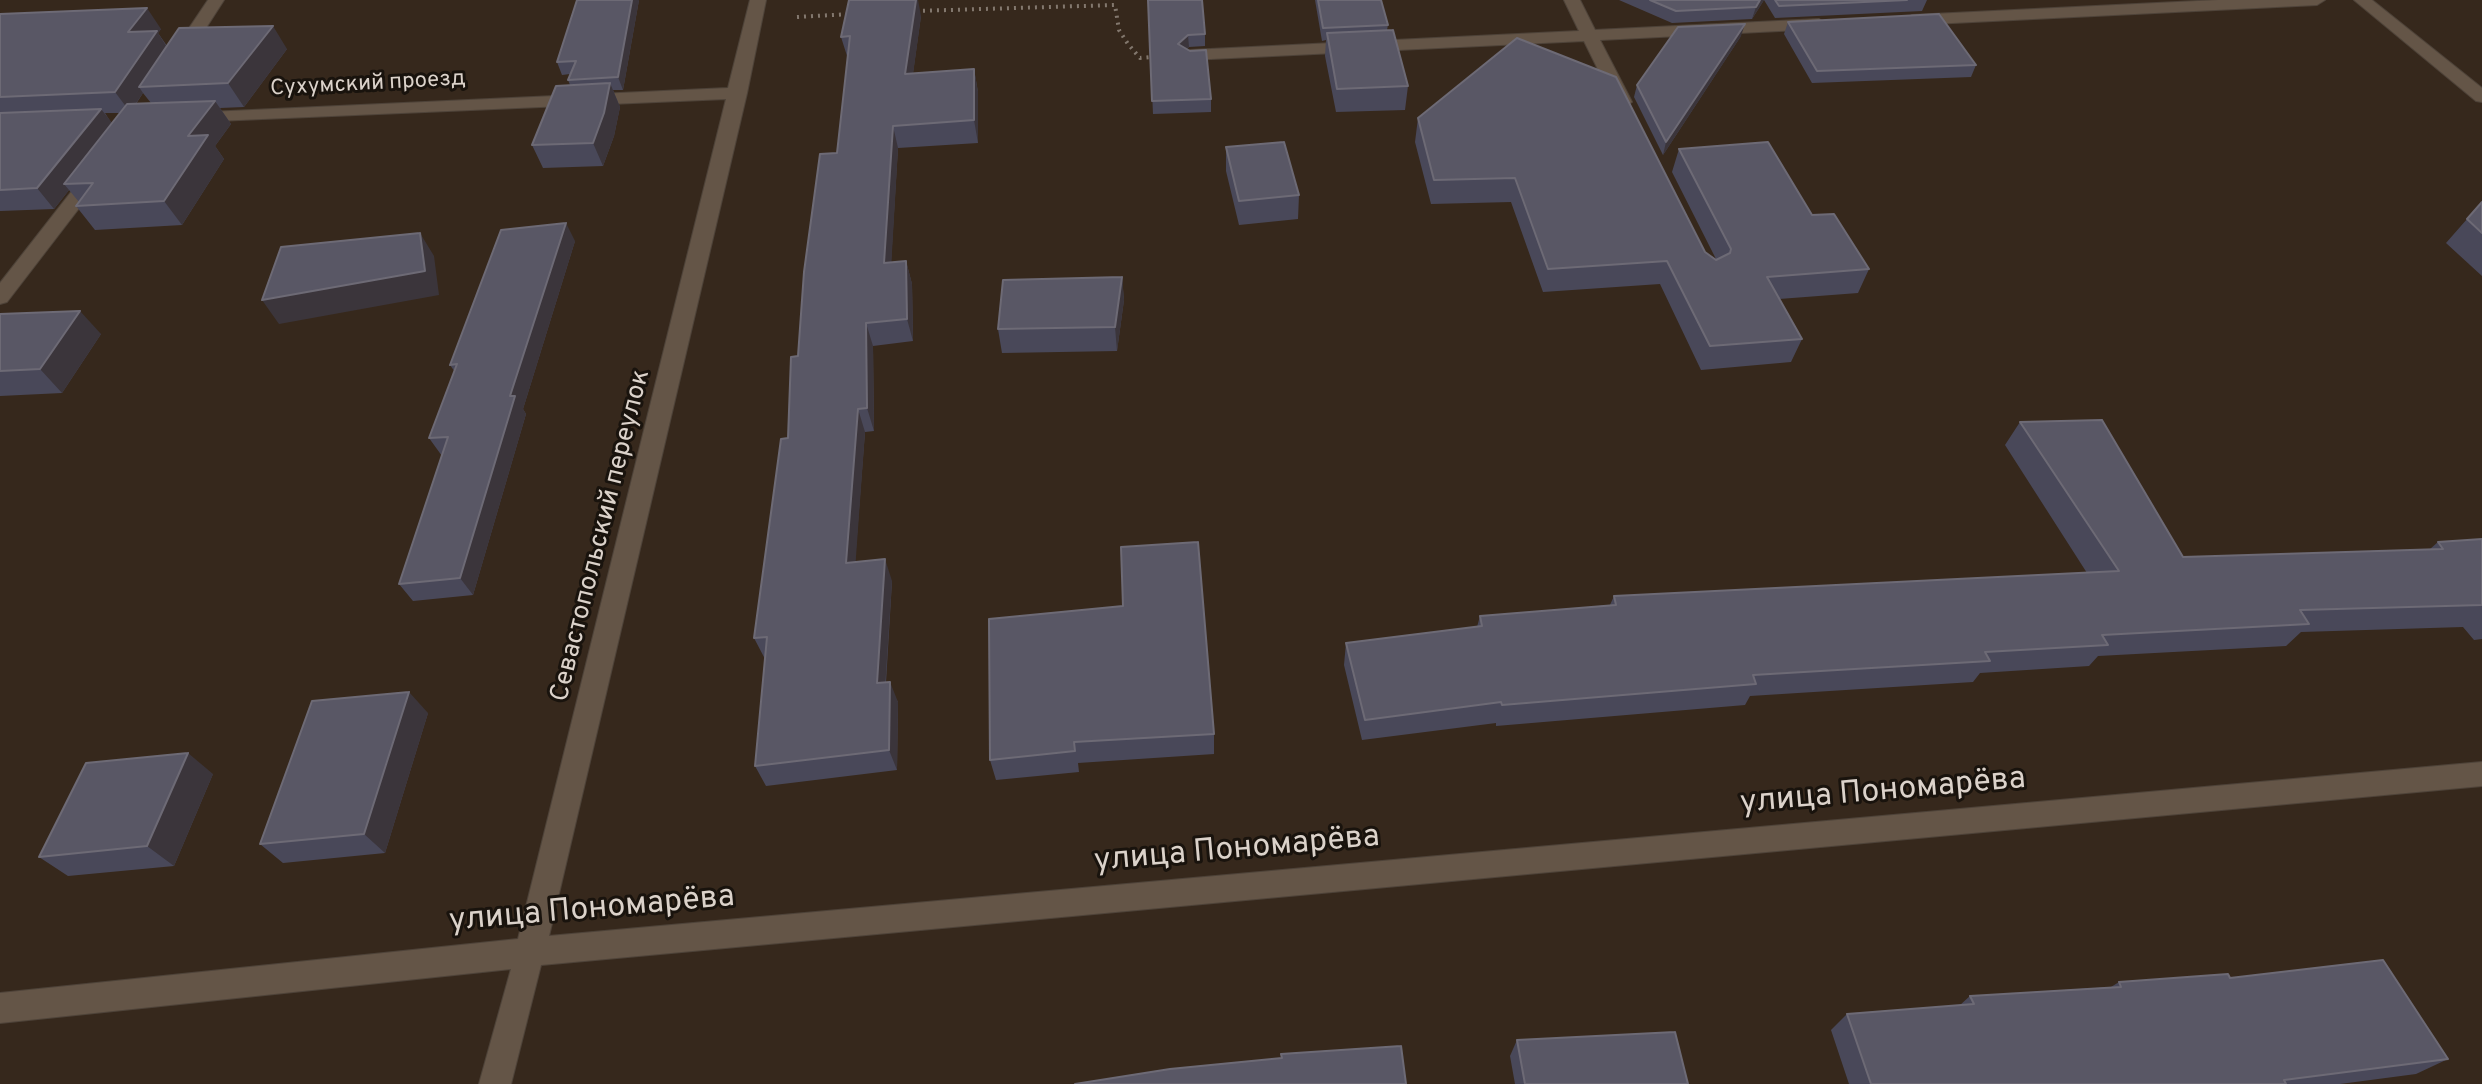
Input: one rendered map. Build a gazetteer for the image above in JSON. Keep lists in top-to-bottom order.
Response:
{
  "streets": {
    "street": ["Сухумский проезд", "Севастопольский переулок", "улица Пономарёва"]
  },
  "crossings": [
    ["Сухумский проезд", "Севастопольский переулок"],
    ["Севастопольский переулок", "улица Пономарёва"]
  ]
}
